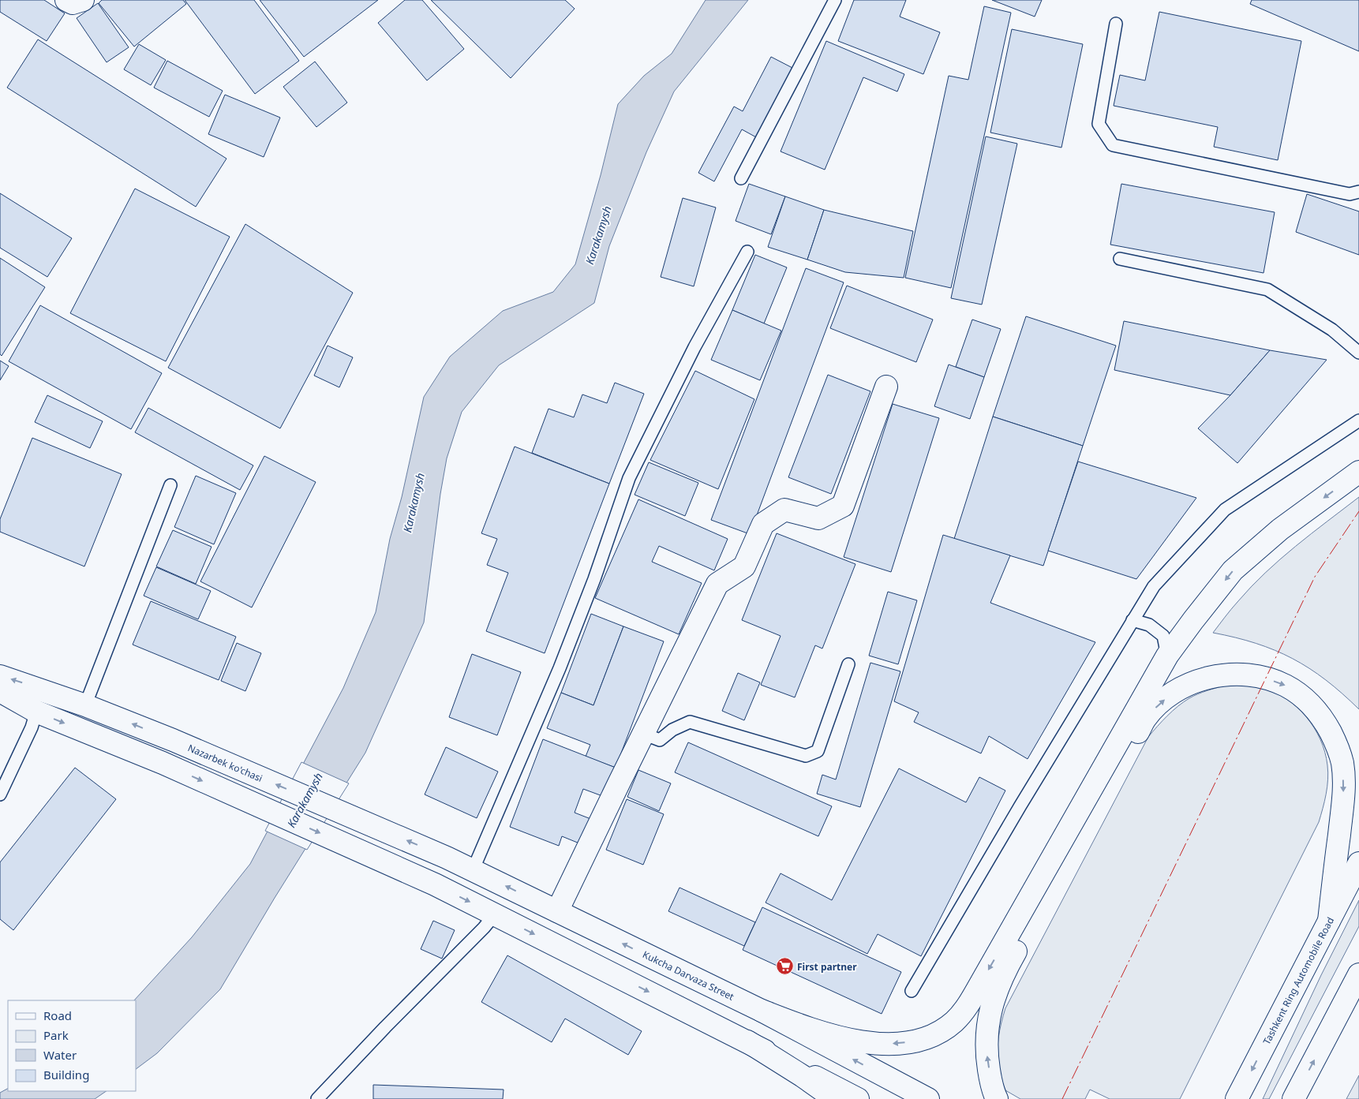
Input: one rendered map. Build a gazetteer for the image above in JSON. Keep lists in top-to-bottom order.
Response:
{
  "streets": {
    "main road": ["Nazarbek ko'chasi", "Kukcha Darvaza Street", "Tashkent Ring Automobile Road"]
  },
  "crossings": [
    ["Nazarbek ko'chasi", "Kukcha Darvaza Street"]
  ],
  "water": ["Karakamysh"],
  "places": {
    "supermarket": ["First partner"]
  },
  "legend": [
    "Road",
    "Park",
    "Water",
    "Building"
  ]
}
